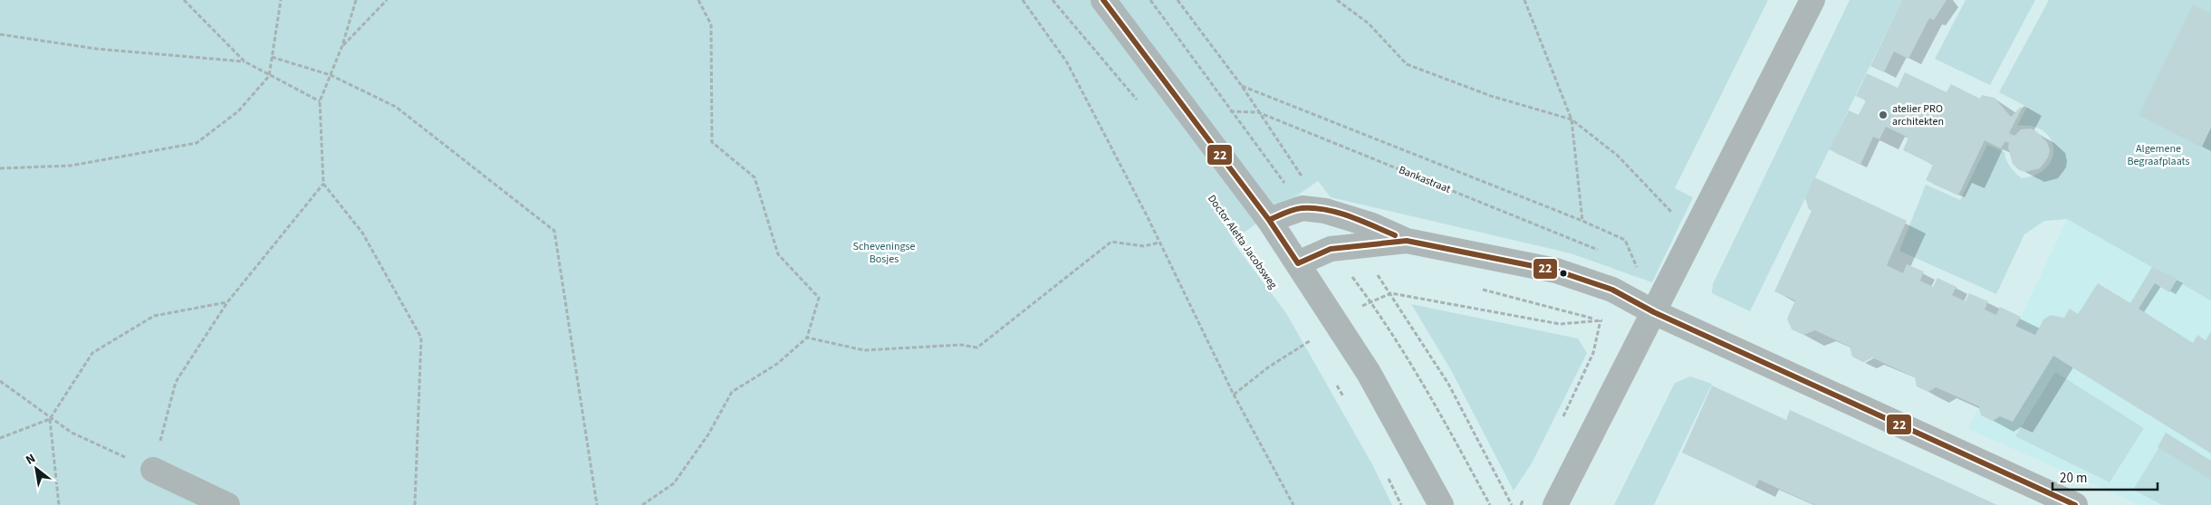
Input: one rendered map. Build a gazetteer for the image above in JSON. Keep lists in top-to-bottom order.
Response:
{
  "streets": {
    "path": ["Bankastraat", "Doctor Aletta Jacobsweg"]
  },
  "parks": ["Algemene Begraafplaats", "Scheveningse Bosjes"],
  "places": ["atelier PRO architekten"],
  "lines": ["transit line 22"],
  "scale_bar": "20 m",
  "north": "top left"
}
